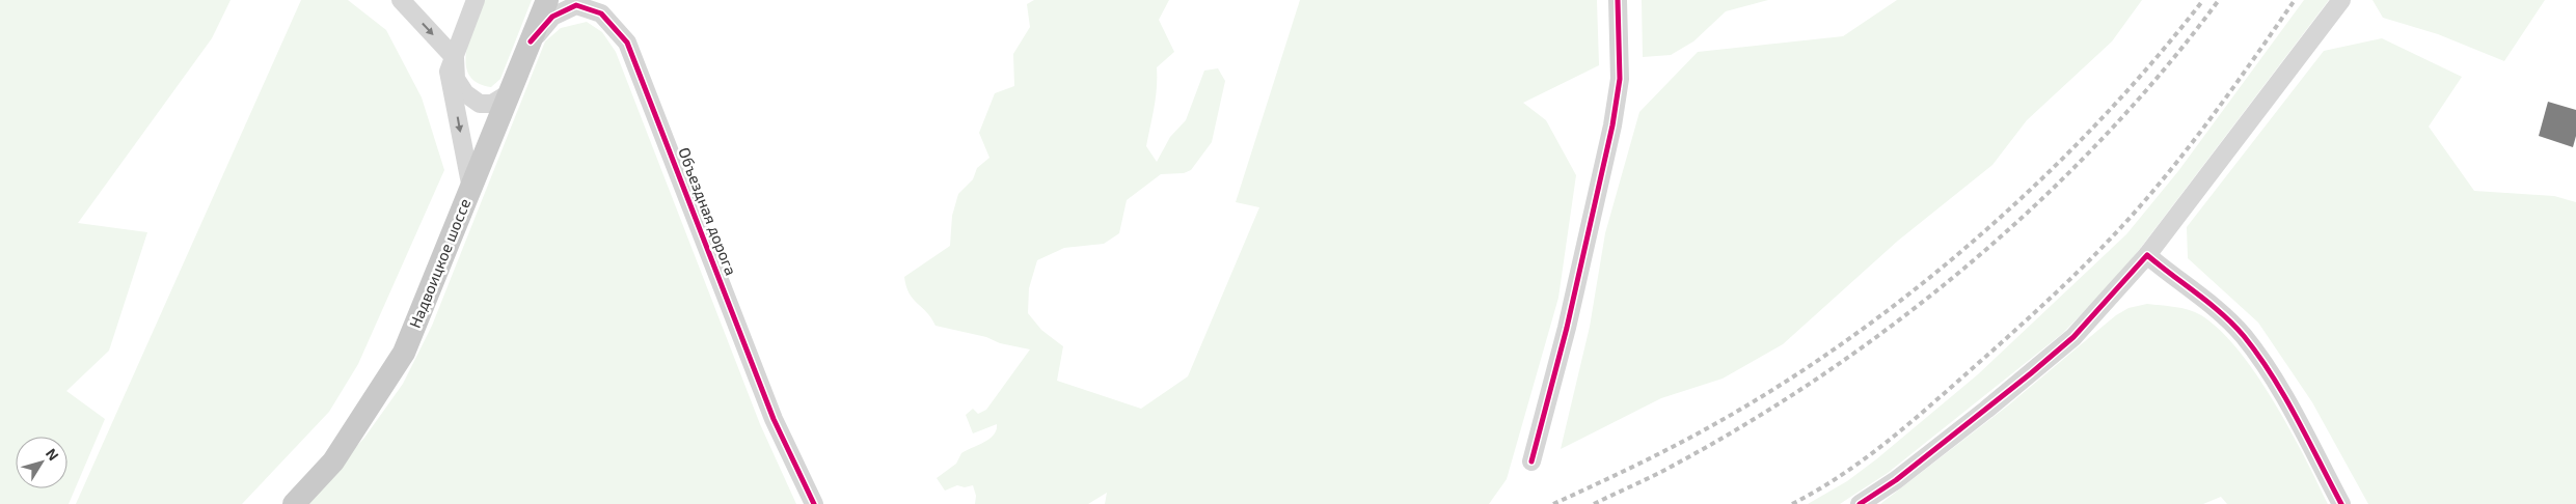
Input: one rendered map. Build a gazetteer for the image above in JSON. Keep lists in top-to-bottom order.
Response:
{
  "streets": {
    "main road": ["Надвоицкое шоссе"],
    "street": ["Объездная дорога"]
  },
  "crossings": [
    ["Объездная дорога", "Надвоицкое шоссе"]
  ],
  "north": "top right"
}
